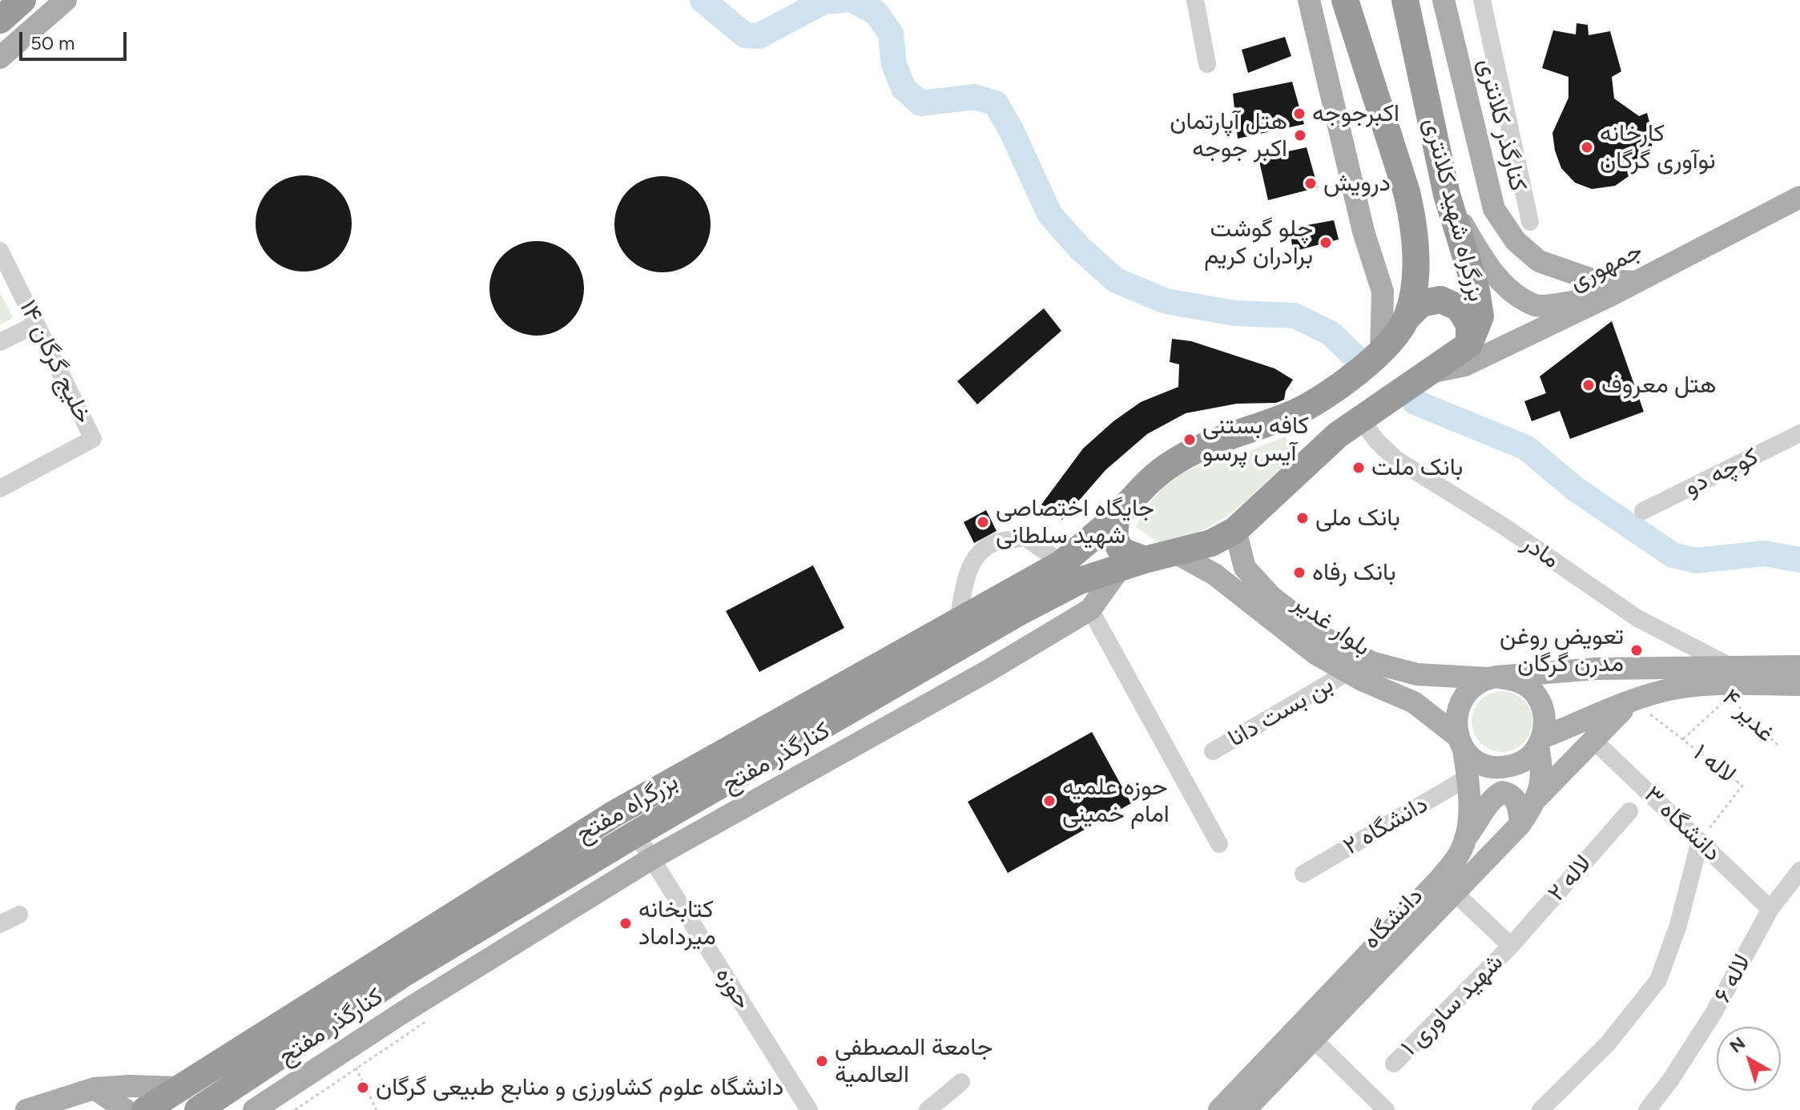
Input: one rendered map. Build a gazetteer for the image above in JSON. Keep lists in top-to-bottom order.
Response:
{
  "streets": {
    "highway": ["بزرگراه شهید کلانتری", "بزرگراه مفتح"],
    "main road": [
      "کنارگذر کلانتری",
      "جمهوری",
      "بلوار غدیر",
      "کنارگذر مفتح",
      "دانشگاه"
    ],
    "street": [
      "خلیج گرگان ۱۴",
      "کوچه دو",
      "مادر",
      "بن بست دانا",
      "۳ دانشگاه",
      "دانشگاه ۲",
      "۲ لاله",
      "لاله ۶",
      "حوزه",
      "۱ شهید ساوری"
    ],
    "path": ["۴ غدیر", "۱ لاله"]
  },
  "crossings": [
    ["کنارگذر کلانتری", "جمهوری"],
    ["بزرگراه شهید کلانتری", "بزرگراه مفتح"],
    ["مادر", "بلوار غدیر"],
    ["مادر", "بزرگراه مفتح"],
    ["بلوار غدیر", "بن بست دانا"],
    ["بلوار غدیر", "بزرگراه مفتح"],
    ["بلوار غدیر", "دانشگاه"],
    ["۴ غدیر", "۱ لاله"],
    ["کنارگذر مفتح", "بزرگراه مفتح"],
    ["کنارگذر مفتح", "حوزه"],
    ["۱ لاله", "۳ دانشگاه"],
    ["بزرگراه مفتح", "حوزه"],
    ["۳ دانشگاه", "لاله ۶"],
    ["دانشگاه ۲", "دانشگاه"],
    ["۲ لاله", "۱ شهید ساوری"]
  ],
  "places": [
    "اکبرجوجه",
    "هتل آپارتمان اکبر جوجه",
    "کارخانه نوآوری گرگان",
    "درویش",
    "چلو گوشت برادران کریم",
    "هتل معروف",
    "کافه بستنی آیس پرسو",
    "بانک ملت",
    "بانک ملی",
    "جایگاه اختصاصی شهید سلطانی",
    "بانک رفاه",
    "تعویض روغن مدرن گرگان",
    "حوزه علمیه امام خمینی",
    "کتابخانه میرداماد",
    "جامعة المصطفی العالمیة",
    "دانشگاه علوم کشاورزی و منابع طبیعی گرگان"
  ],
  "scale_bar": "50 m",
  "north": "top left"
}
